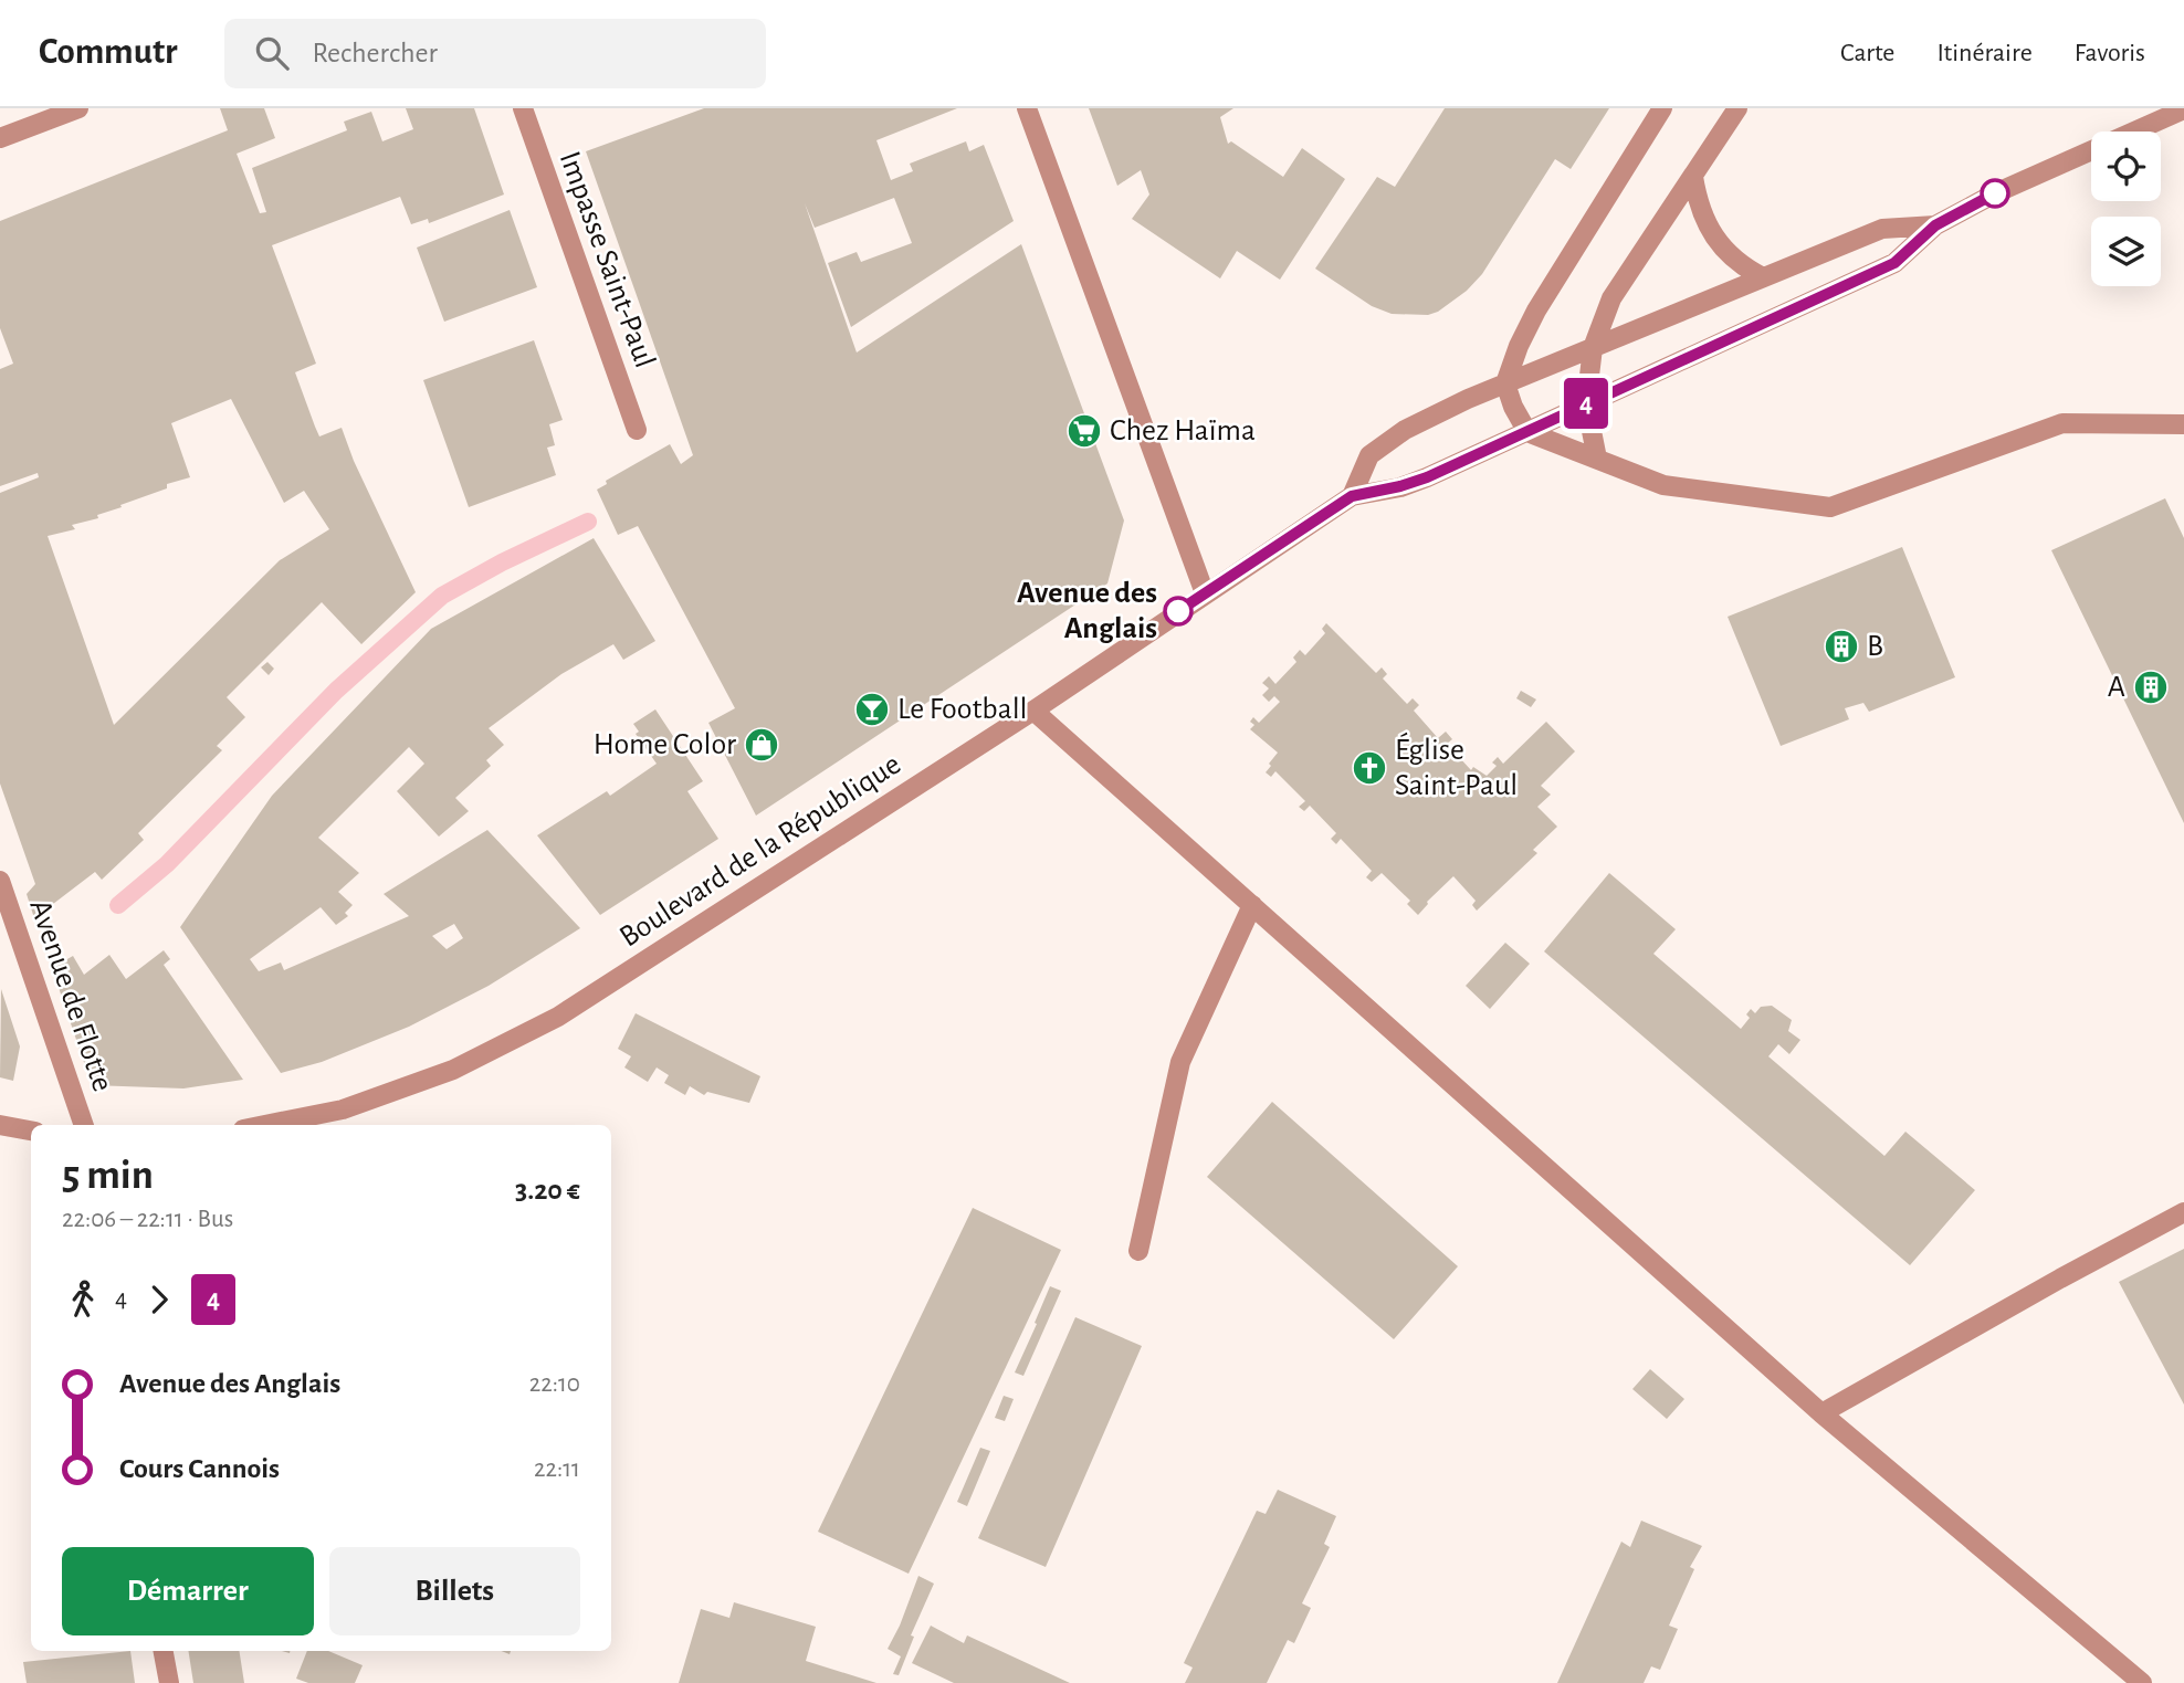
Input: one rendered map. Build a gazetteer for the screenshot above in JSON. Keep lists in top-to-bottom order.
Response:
{
  "streets": {
    "street": ["Impasse Saint-Paul", "Boulevard de la République", "Avenue de Flotte"]
  },
  "places": {
    "supermarket": ["Chez Haïma"],
    "other": ["Avenue des Anglais"],
    "building": ["B", "A"],
    "bar": ["Le Football"],
    "shop": ["Home Color"],
    "church": ["Église Saint-Paul"]
  },
  "lines": ["bus line 4"],
  "page": {
    "header": "Commutr",
    "search": "Rechercher",
    "nav": ["Carte", "Itinéraire", "Favoris"],
    "on_map": "4",
    "heading": ["5 min", "22:06 – 22:11 · Bus", "3.20 €"],
    "legs": ["4", "4"],
    "list": [
      {
        "name": "Avenue des Anglais",
        "value": "22:10"
      },
      {
        "name": "Cours Cannois",
        "value": "22:11"
      }
    ],
    "buttons": ["Démarrer", "Billets"]
  }
}
